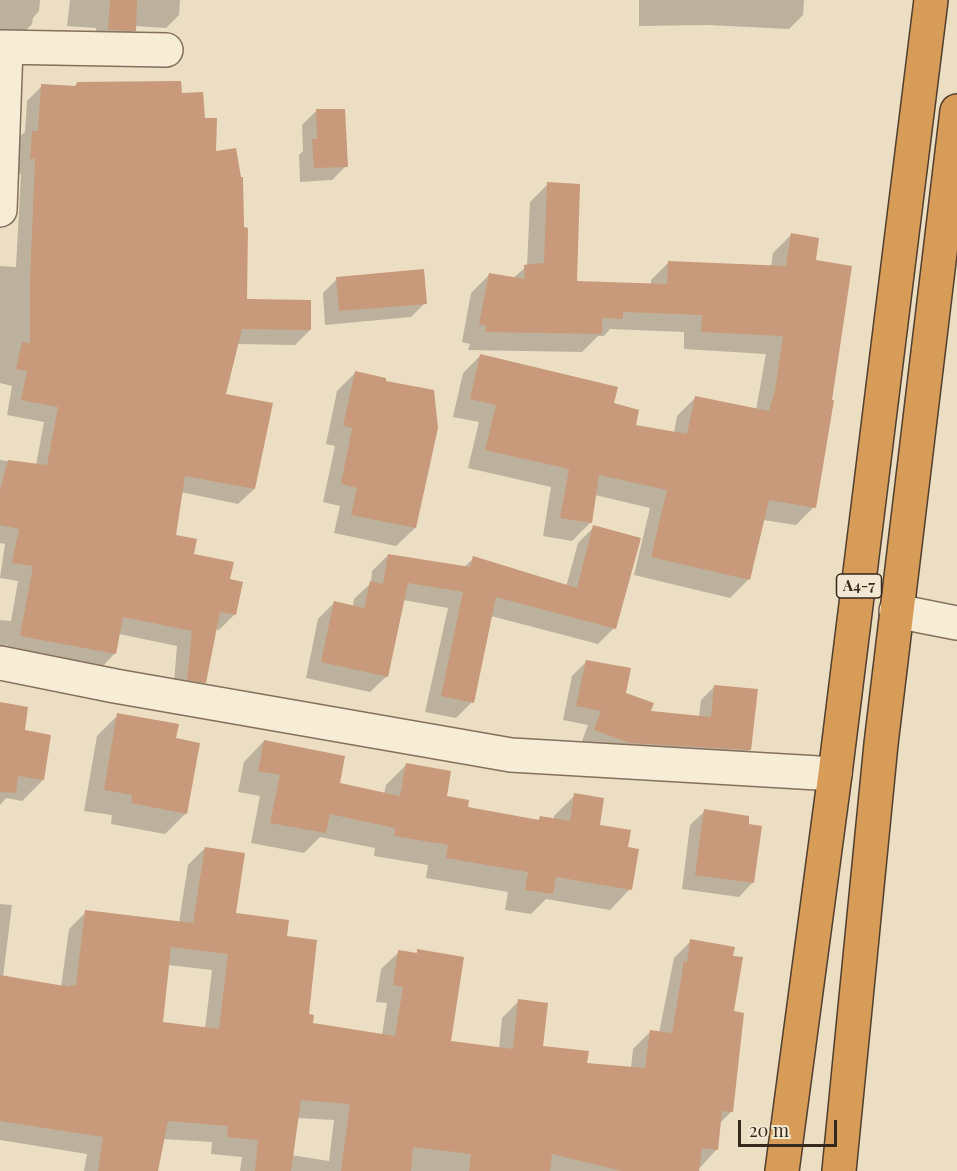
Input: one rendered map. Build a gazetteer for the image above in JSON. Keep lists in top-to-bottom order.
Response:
{
  "streets": {
    "highway": ["A4-7"]
  },
  "scale_bar": "20 m"
}
